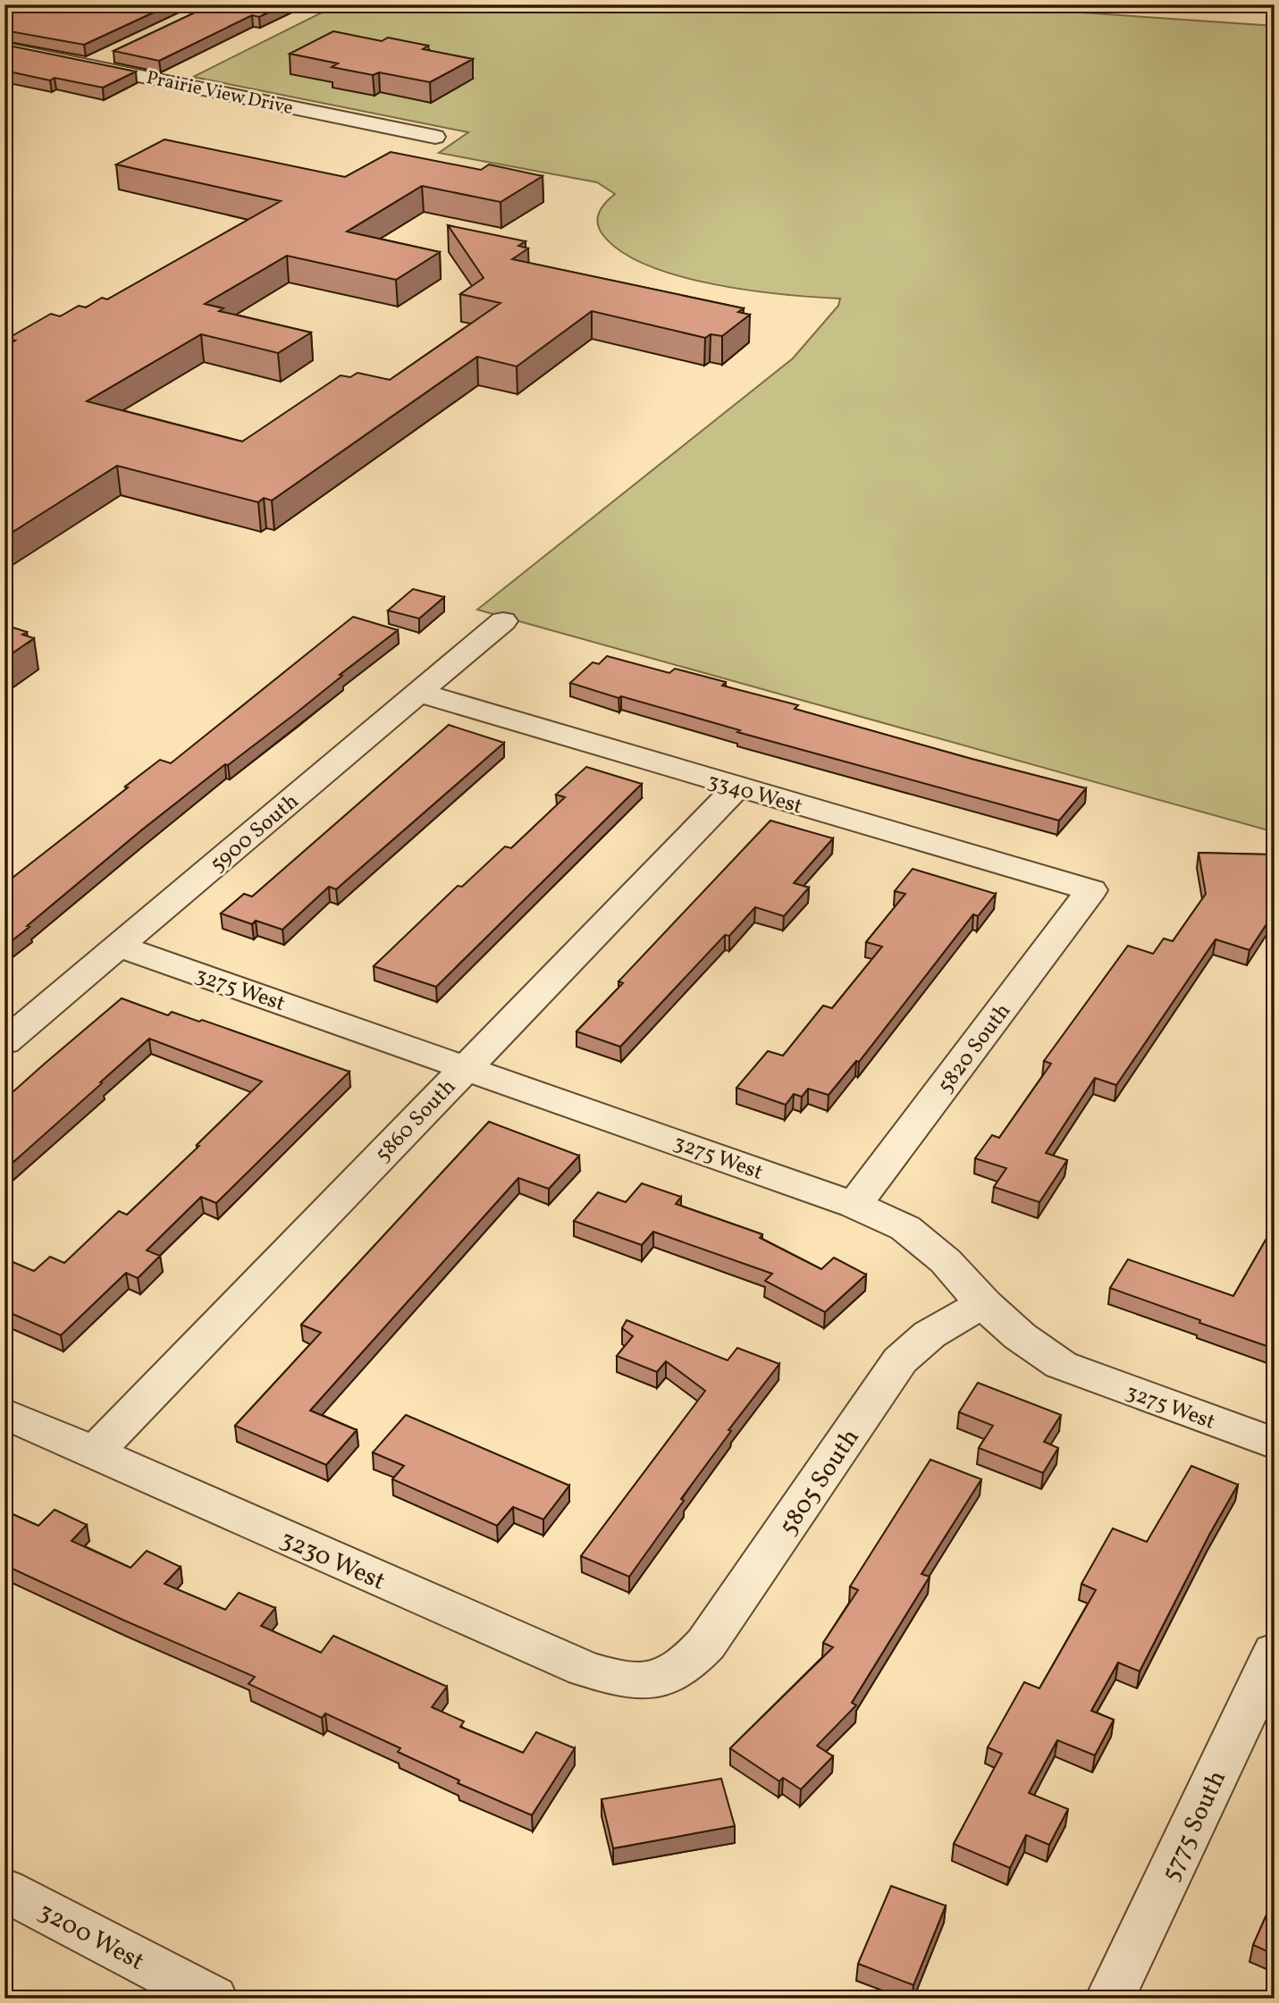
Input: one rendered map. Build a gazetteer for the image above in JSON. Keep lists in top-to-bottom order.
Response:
{
  "streets": {
    "street": [
      "Prairie View Drive",
      "3340 West",
      "5900 South",
      "3275 West",
      "5820 South",
      "5860 South",
      "5805 South",
      "3230 West",
      "5775 South",
      "3200 West"
    ]
  },
  "crossings": [
    ["3340 West", "5900 South"],
    ["3340 West", "5820 South"],
    ["3340 West", "5860 South"],
    ["5900 South", "3275 West"],
    ["3275 West", "5820 South"],
    ["3275 West", "5860 South"],
    ["3275 West", "5805 South"],
    ["5860 South", "3230 West"],
    ["5805 South", "3230 West"]
  ]
}
